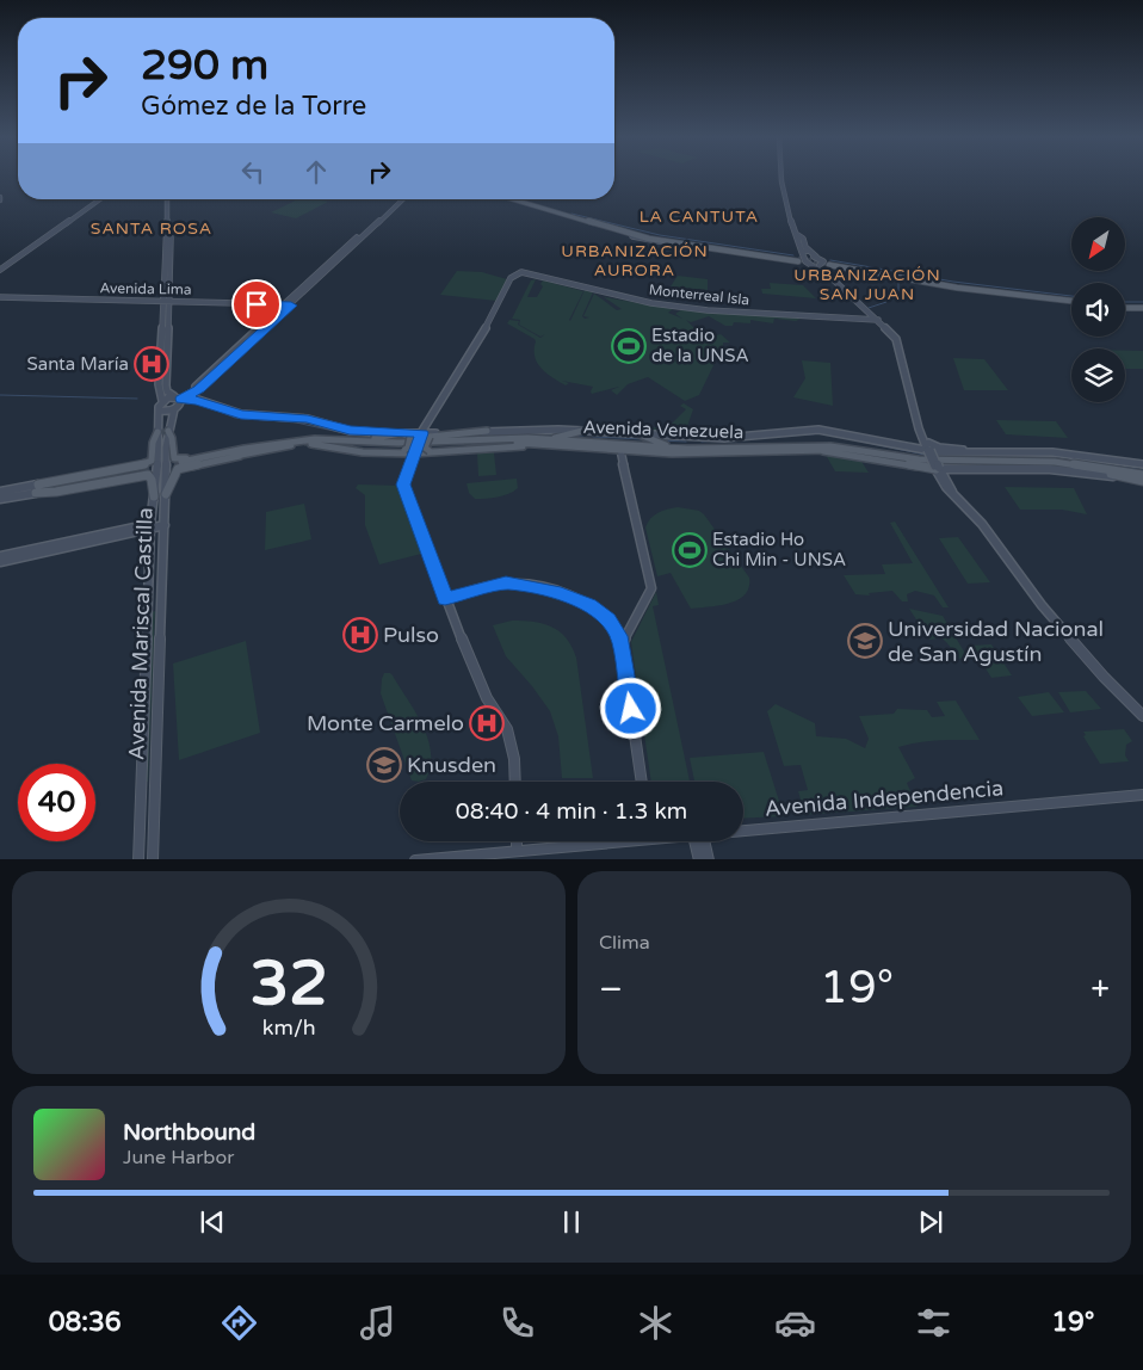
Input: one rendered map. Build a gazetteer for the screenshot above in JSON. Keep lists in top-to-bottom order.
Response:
{
  "streets": {
    "main road": [
      "Avenida Lima",
      "Monterreal Isla",
      "Avenida Venezuela",
      "Avenida Mariscal Castilla",
      "Avenida Independencia"
    ]
  },
  "districts": [
    "LA CANTUTA",
    "SANTA ROSA",
    "URBANIZACIÓN AURORA",
    "URBANIZACIÓN SAN JUAN"
  ],
  "places": {
    "sports": ["Estadio de la UNSA", "Estadio Ho Chi Min - UNSA"],
    "hospital": ["Santa María", "Pulso", "Monte Carmelo"],
    "school or university": ["Universidad Nacional de San Agustín", "Knusden"]
  },
  "north": "bottom left",
  "page": {
    "turn": ["290 m", "Gómez de la Torre"],
    "limit": "40",
    "trip": "08:40 · 4 min · 1.3 km",
    "tile": "Clima",
    "heat": ["−", "19°", "+"],
    "song": ["Northbound", "June Harbor"],
    "tabs": ["08:36", "19°"],
    "gauge": ["32", "km/h"]
  }
}
